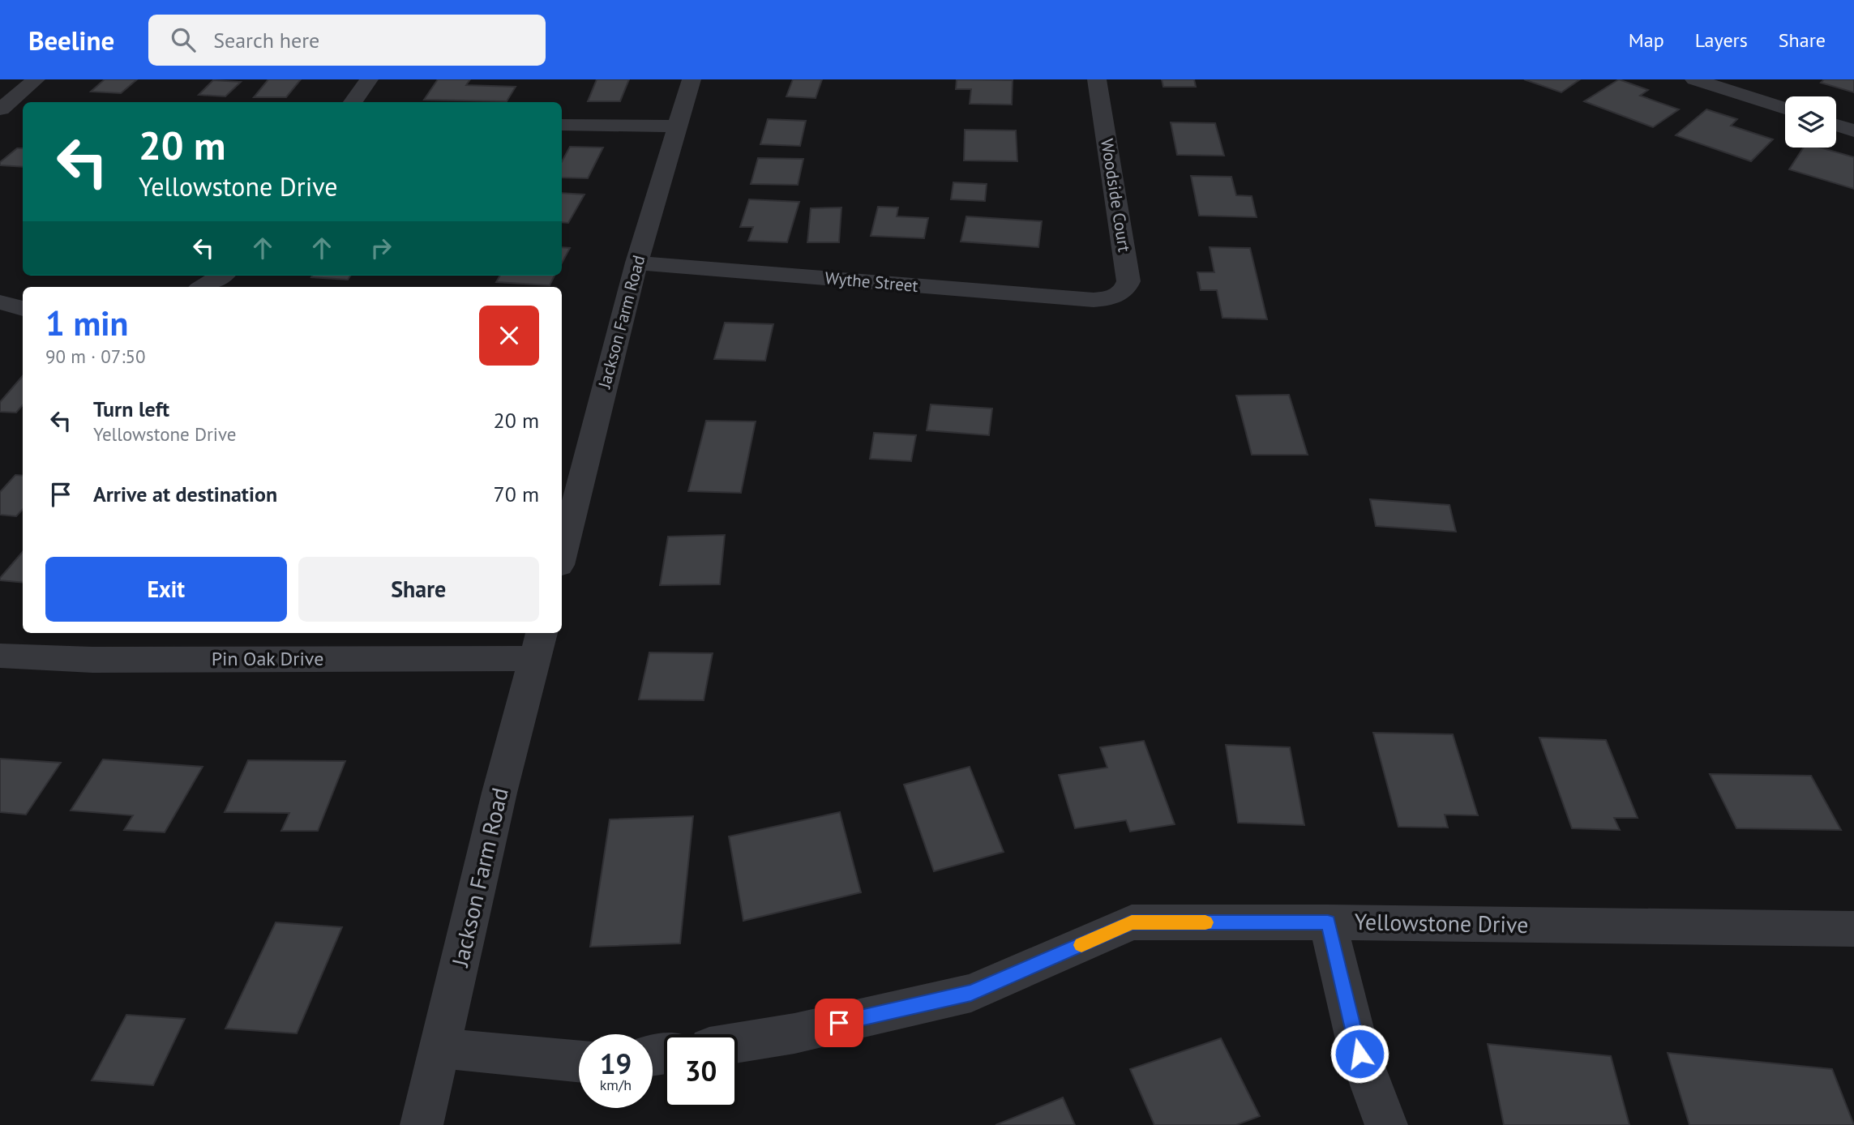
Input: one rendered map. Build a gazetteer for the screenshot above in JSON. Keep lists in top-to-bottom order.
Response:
{
  "streets": {
    "street": [
      "Woodside Court",
      "Wythe Street",
      "Jackson Farm Road",
      "Pin Oak Drive",
      "Yellowstone Drive"
    ]
  },
  "crossings": [
    ["Woodside Court", "Wythe Street"],
    ["Wythe Street", "Jackson Farm Road"],
    ["Jackson Farm Road", "Pin Oak Drive"]
  ],
  "page": {
    "header": "Beeline",
    "search": "Search here",
    "nav": ["Map", "Layers", "Share"],
    "turn": ["20 m", "Yellowstone Drive"],
    "heading": ["1 min", "90 m · 07:50"],
    "list": [
      {
        "name": "Turn left",
        "note": "Yellowstone Drive",
        "value": "20 m"
      },
      {
        "name": "Arrive at destination",
        "value": "70 m"
      }
    ],
    "buttons": ["Exit", "Share"],
    "speed": "19 km/h",
    "limit": "30"
  }
}
